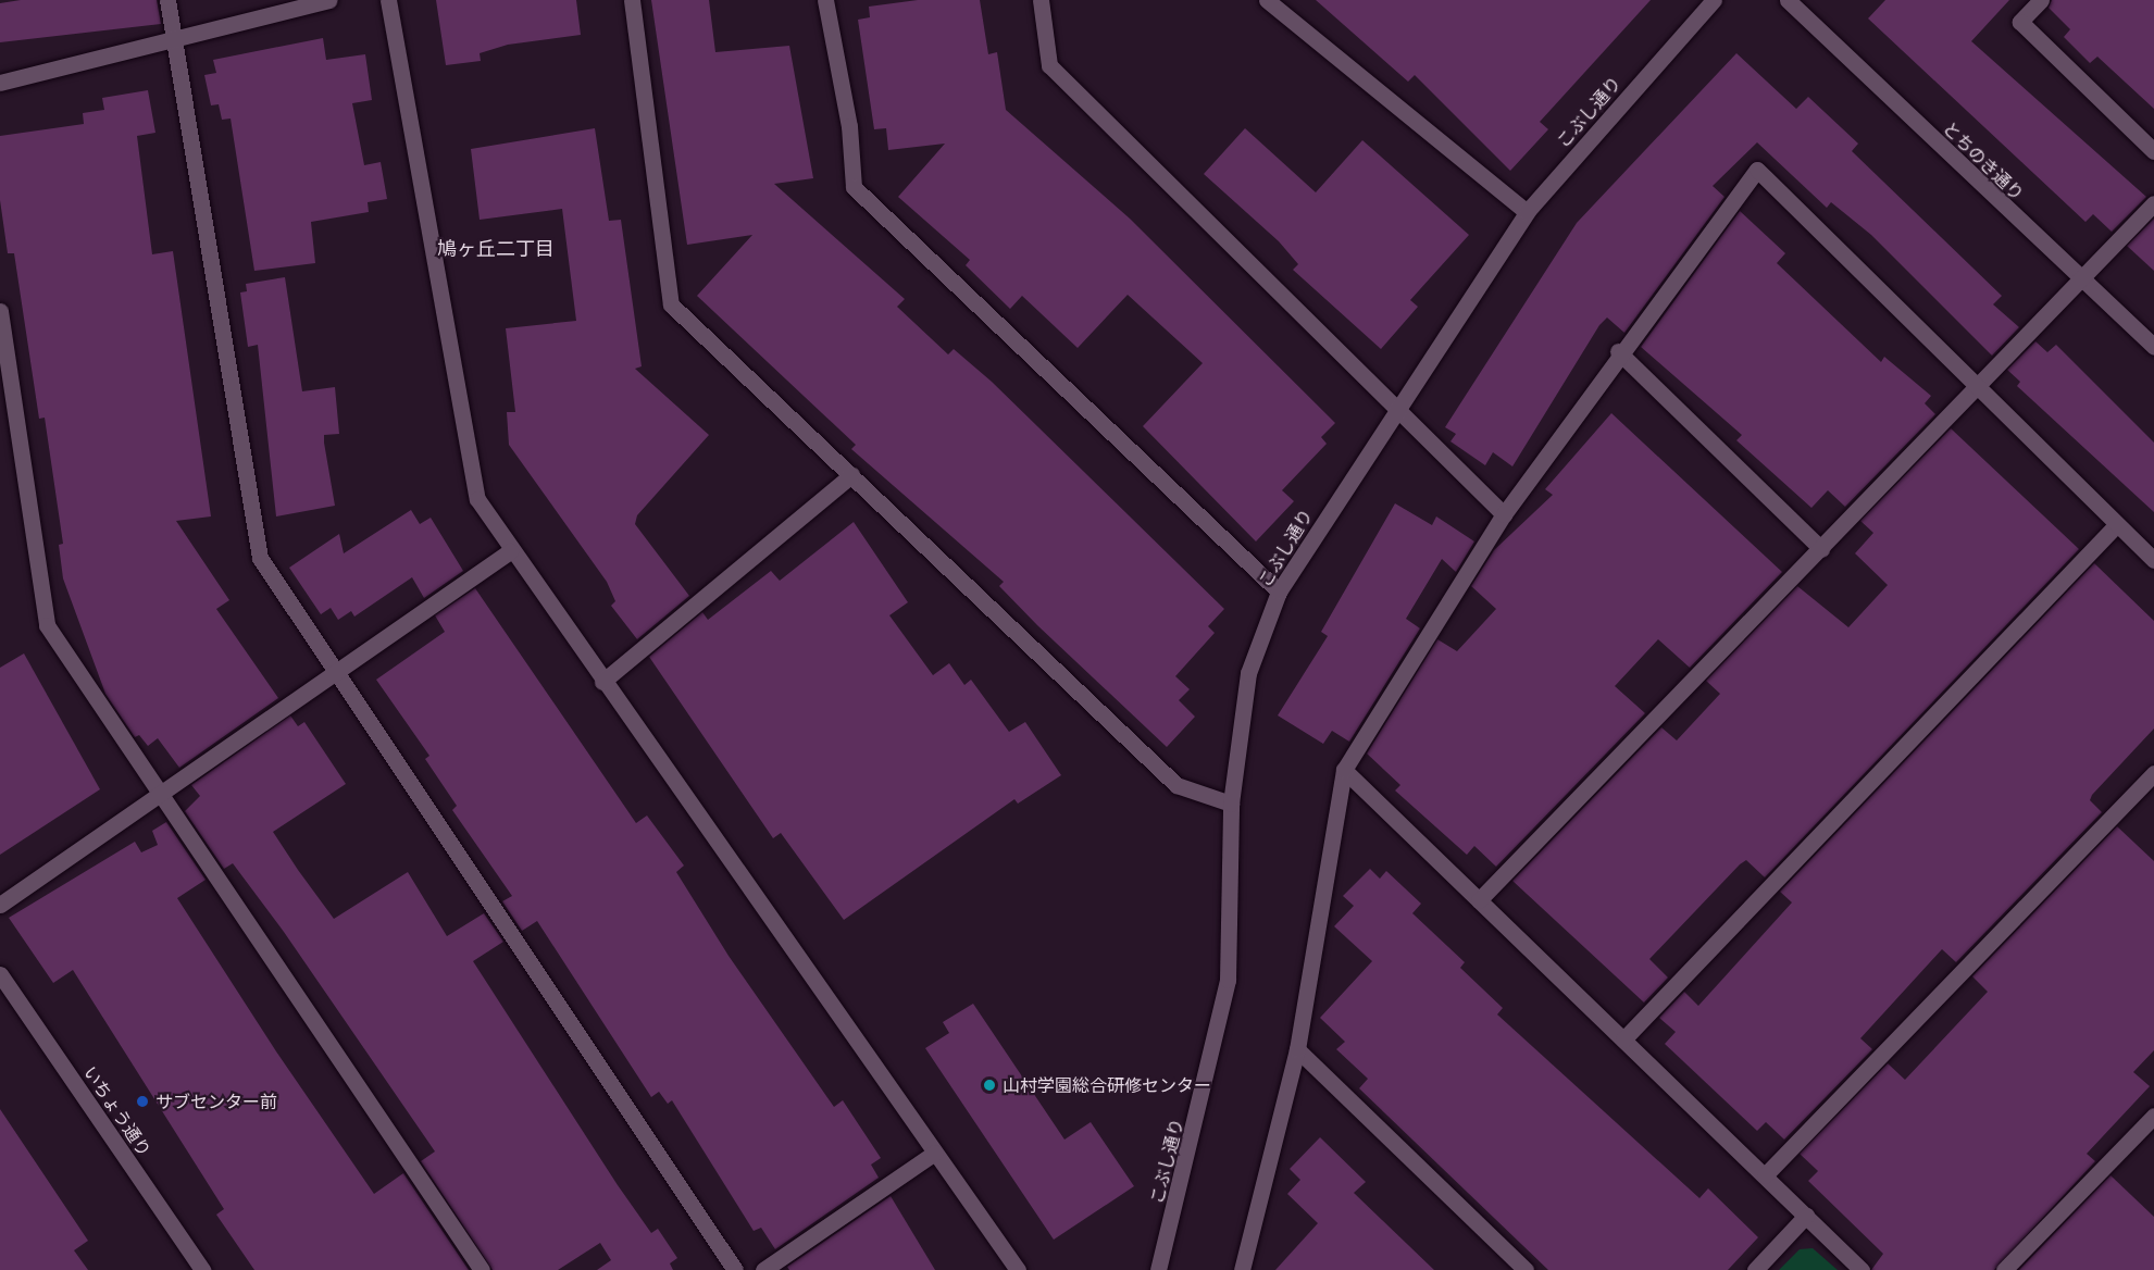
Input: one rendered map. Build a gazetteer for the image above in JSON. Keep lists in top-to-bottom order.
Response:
{
  "streets": {
    "street": ["こぶし通り", "とちのき通り", "いちょう通り"]
  },
  "districts": ["鳩ヶ丘二丁目"],
  "places": ["山村学園総合研修センター", "サブセンター前"]
}
